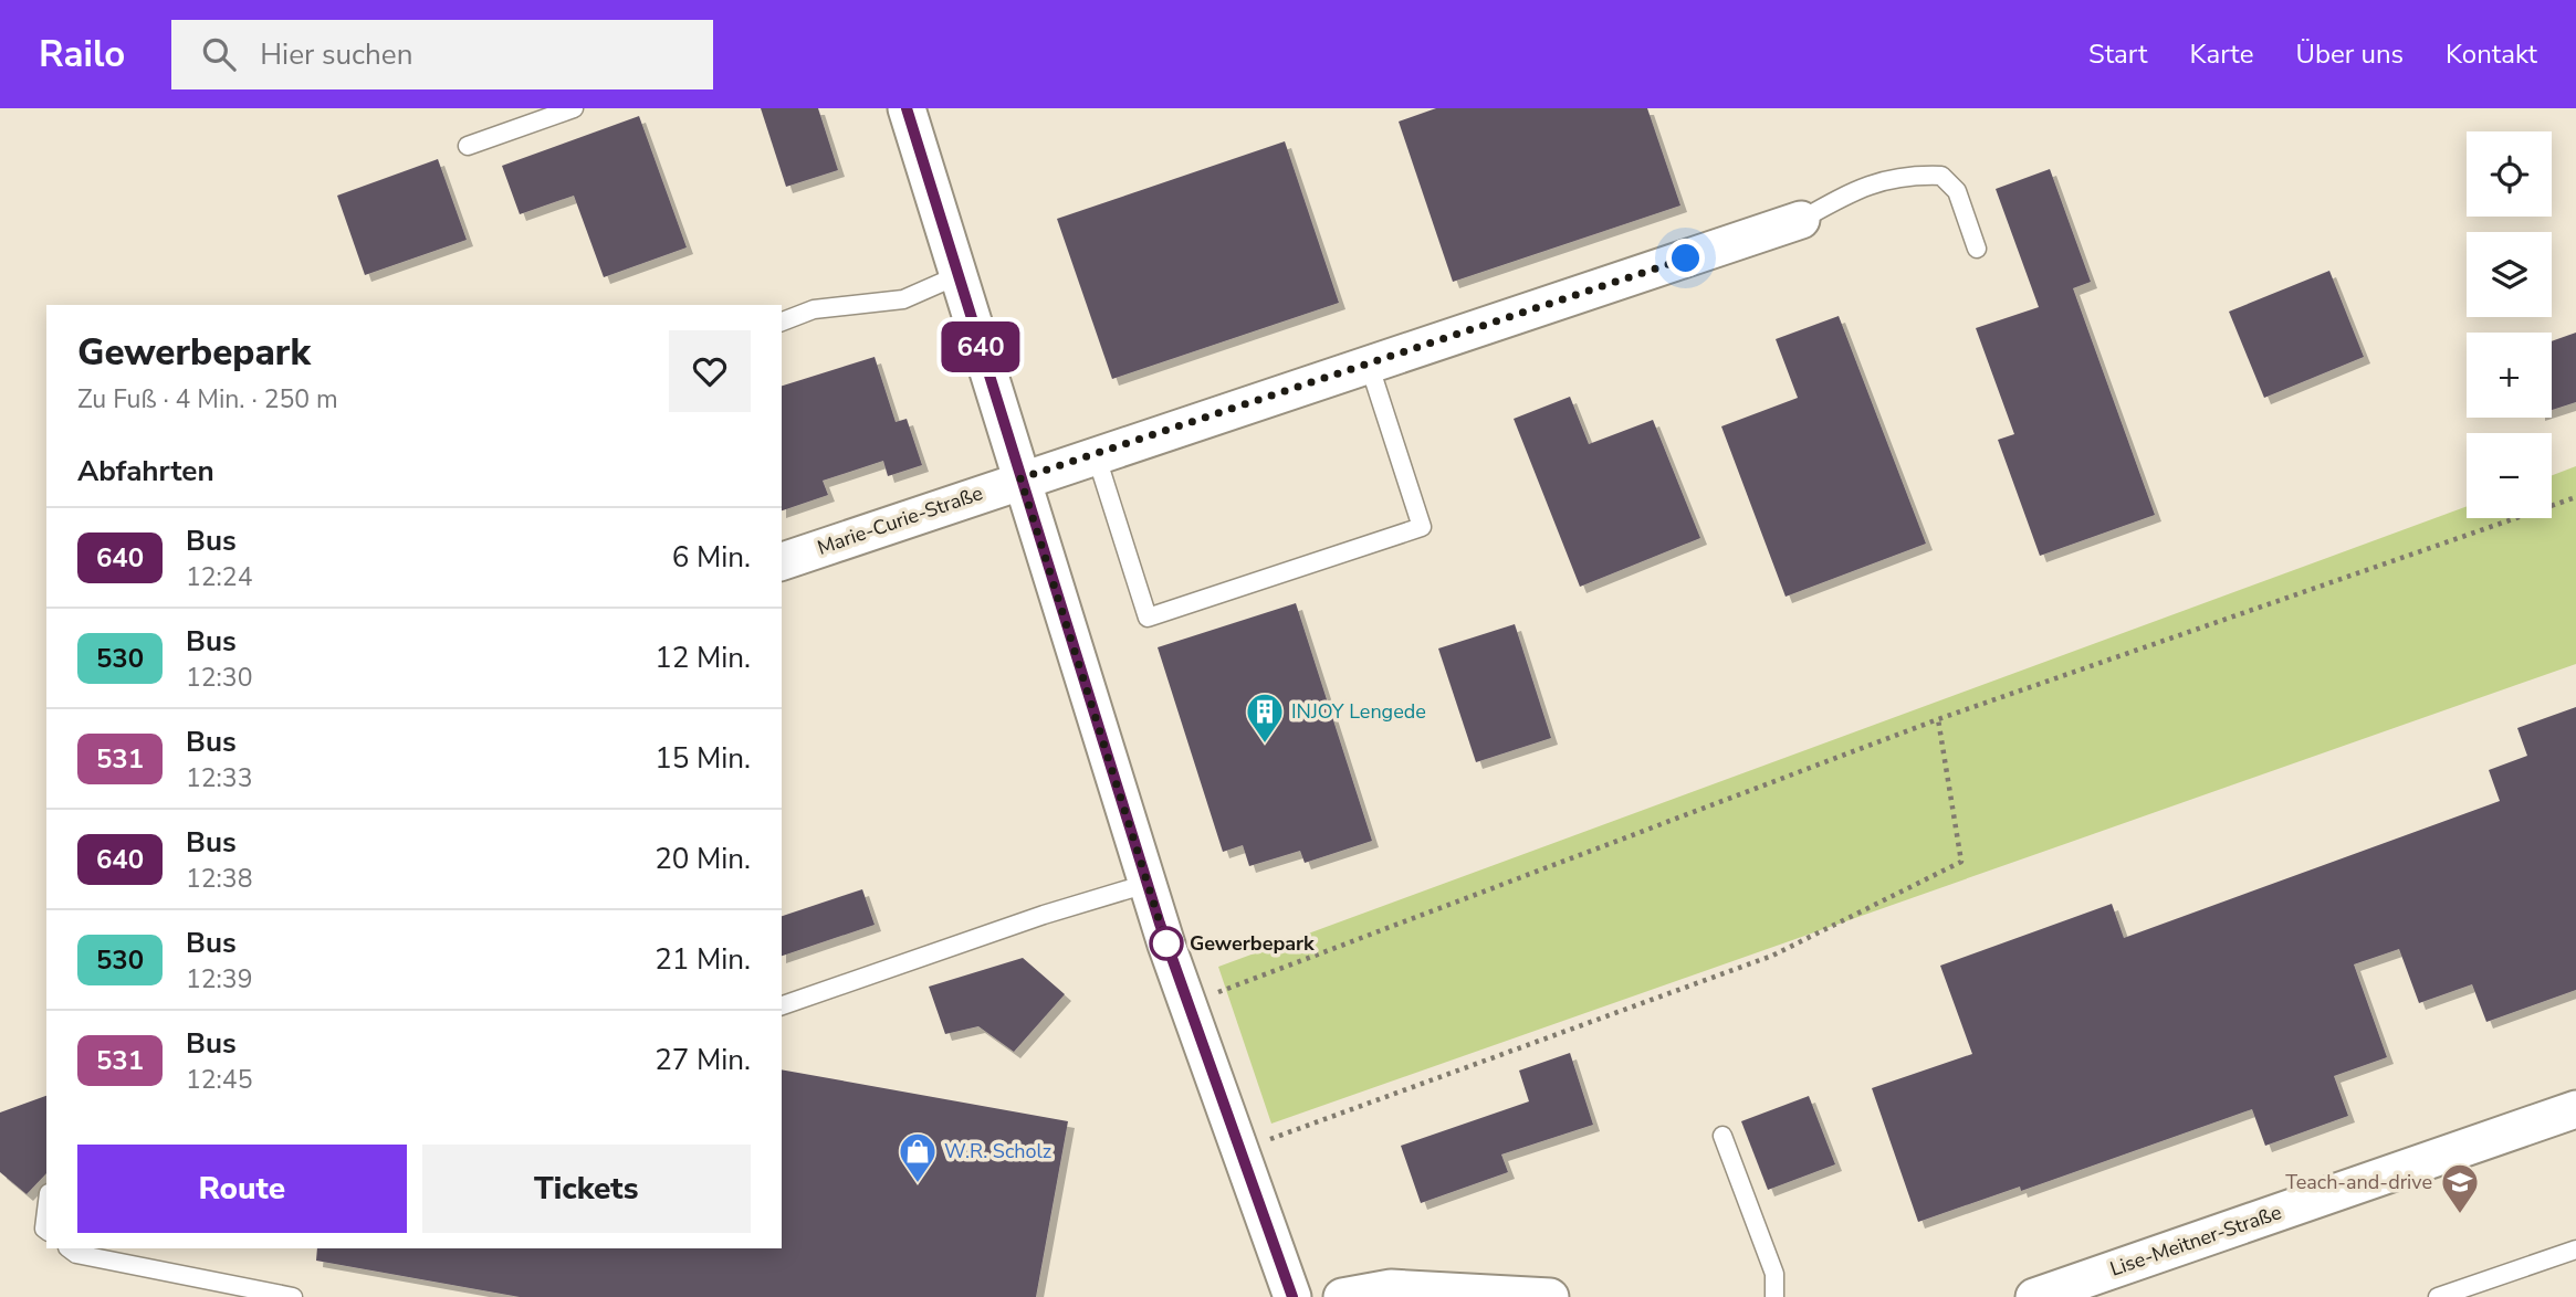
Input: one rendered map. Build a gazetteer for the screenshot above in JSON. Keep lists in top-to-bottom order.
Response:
{
  "streets": {
    "street": ["Marie-Curie-Straße", "Lise-Meitner-Straße"]
  },
  "places": {
    "building": ["INJOY Lengede"],
    "other": ["Gewerbepark"],
    "shop": ["W.R. Scholz"],
    "school or university": ["Teach-and-drive"]
  },
  "lines": ["bus line 640"],
  "page": {
    "header": "Railo",
    "search": "Hier suchen",
    "nav": [
      "Start",
      "Karte",
      "Über uns",
      "Kontakt"
    ],
    "on_map": "640",
    "map_buttons": ["+", "−"],
    "heading": [
      ["Gewerbepark", "Zu Fuß · 4 Min. · 250 m"],
      "Abfahrten"
    ],
    "list": [
      {
        "mark": "640",
        "name": "Bus",
        "note": "12:24",
        "value": "6 Min."
      },
      {
        "mark": "530",
        "name": "Bus",
        "note": "12:30",
        "value": "12 Min."
      },
      {
        "mark": "531",
        "name": "Bus",
        "note": "12:33",
        "value": "15 Min."
      },
      {
        "mark": "640",
        "name": "Bus",
        "note": "12:38",
        "value": "20 Min."
      },
      {
        "mark": "530",
        "name": "Bus",
        "note": "12:39",
        "value": "21 Min."
      },
      {
        "mark": "531",
        "name": "Bus",
        "note": "12:45",
        "value": "27 Min."
      }
    ],
    "buttons": ["Route", "Tickets"]
  }
}
